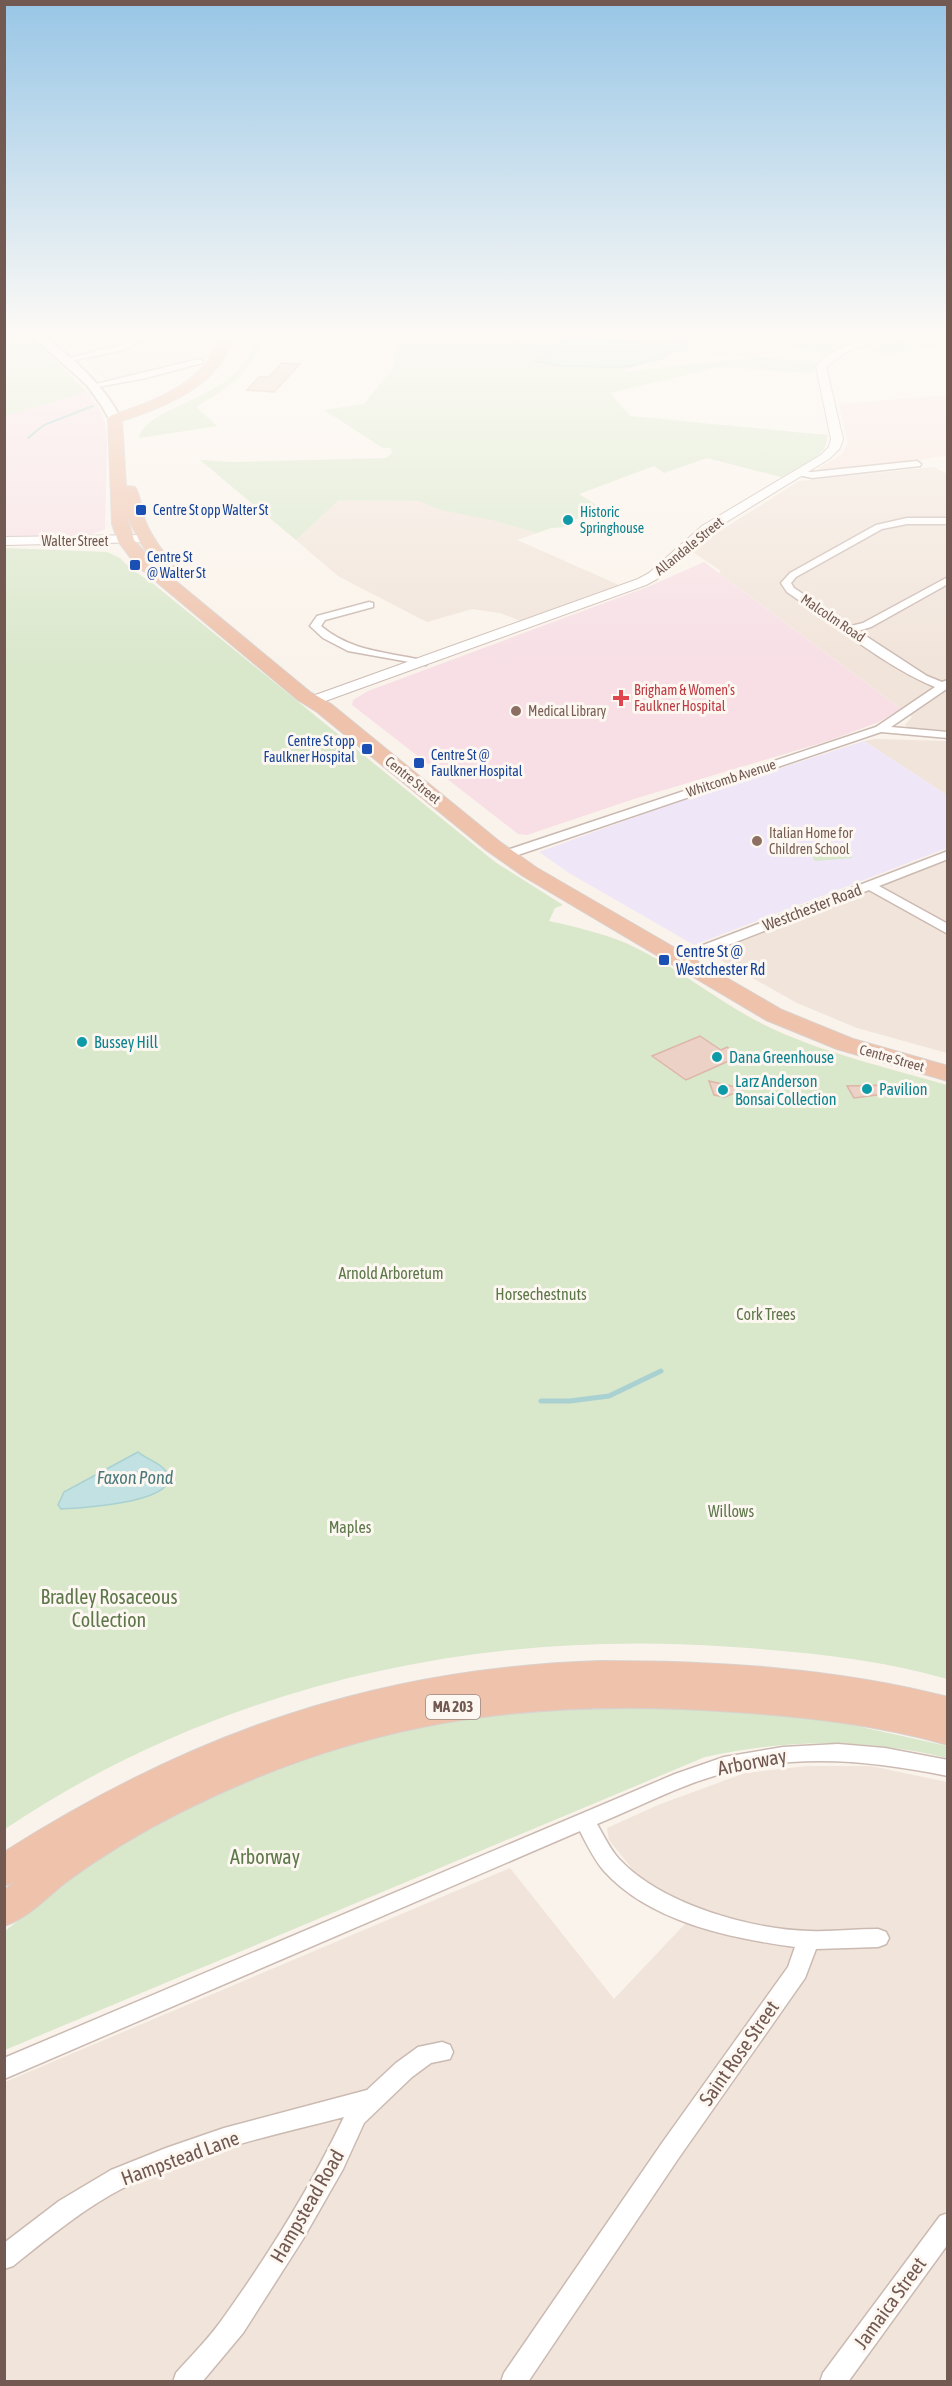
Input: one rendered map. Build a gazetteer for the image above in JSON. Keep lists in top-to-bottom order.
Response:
{
  "streets": {
    "highway": ["Centre Street", "MA 203"],
    "street": [
      "Walter Street",
      "Allandale Street",
      "Malcolm Road",
      "Whitcomb Avenue",
      "Westchester Road",
      "Arborway",
      "Saint Rose Street",
      "Hampstead Lane",
      "Hampstead Road",
      "Jamaica Street"
    ]
  },
  "crossings": [
    ["Walter Street", "Centre Street"],
    ["Allandale Street", "Centre Street"],
    ["Malcolm Road", "Whitcomb Avenue"],
    ["Whitcomb Avenue", "Centre Street"],
    ["Centre Street", "Westchester Road"],
    ["Hampstead Lane", "Hampstead Road"]
  ],
  "water": ["Faxon Pond"],
  "parks": [
    "Arnold Arboretum",
    "Horsechestnuts",
    "Cork Trees",
    "Willows",
    "Maples",
    "Bradley Rosaceous Collection",
    "Arborway"
  ],
  "places": {
    "transit": [
      "Centre St opp Walter St",
      "Centre St @ Walter St",
      "Centre St opp Faulkner Hospital",
      "Centre St @ Faulkner Hospital",
      "Centre St @ Westchester Rd"
    ],
    "other": [
      "Historic Springhouse",
      "Medical Library",
      "Italian Home for Children School",
      "Bussey Hill",
      "Dana Greenhouse",
      "Pavilion",
      "Larz Anderson Bonsai Collection"
    ],
    "health": ["Brigham & Women's Faulkner Hospital"]
  }
}
